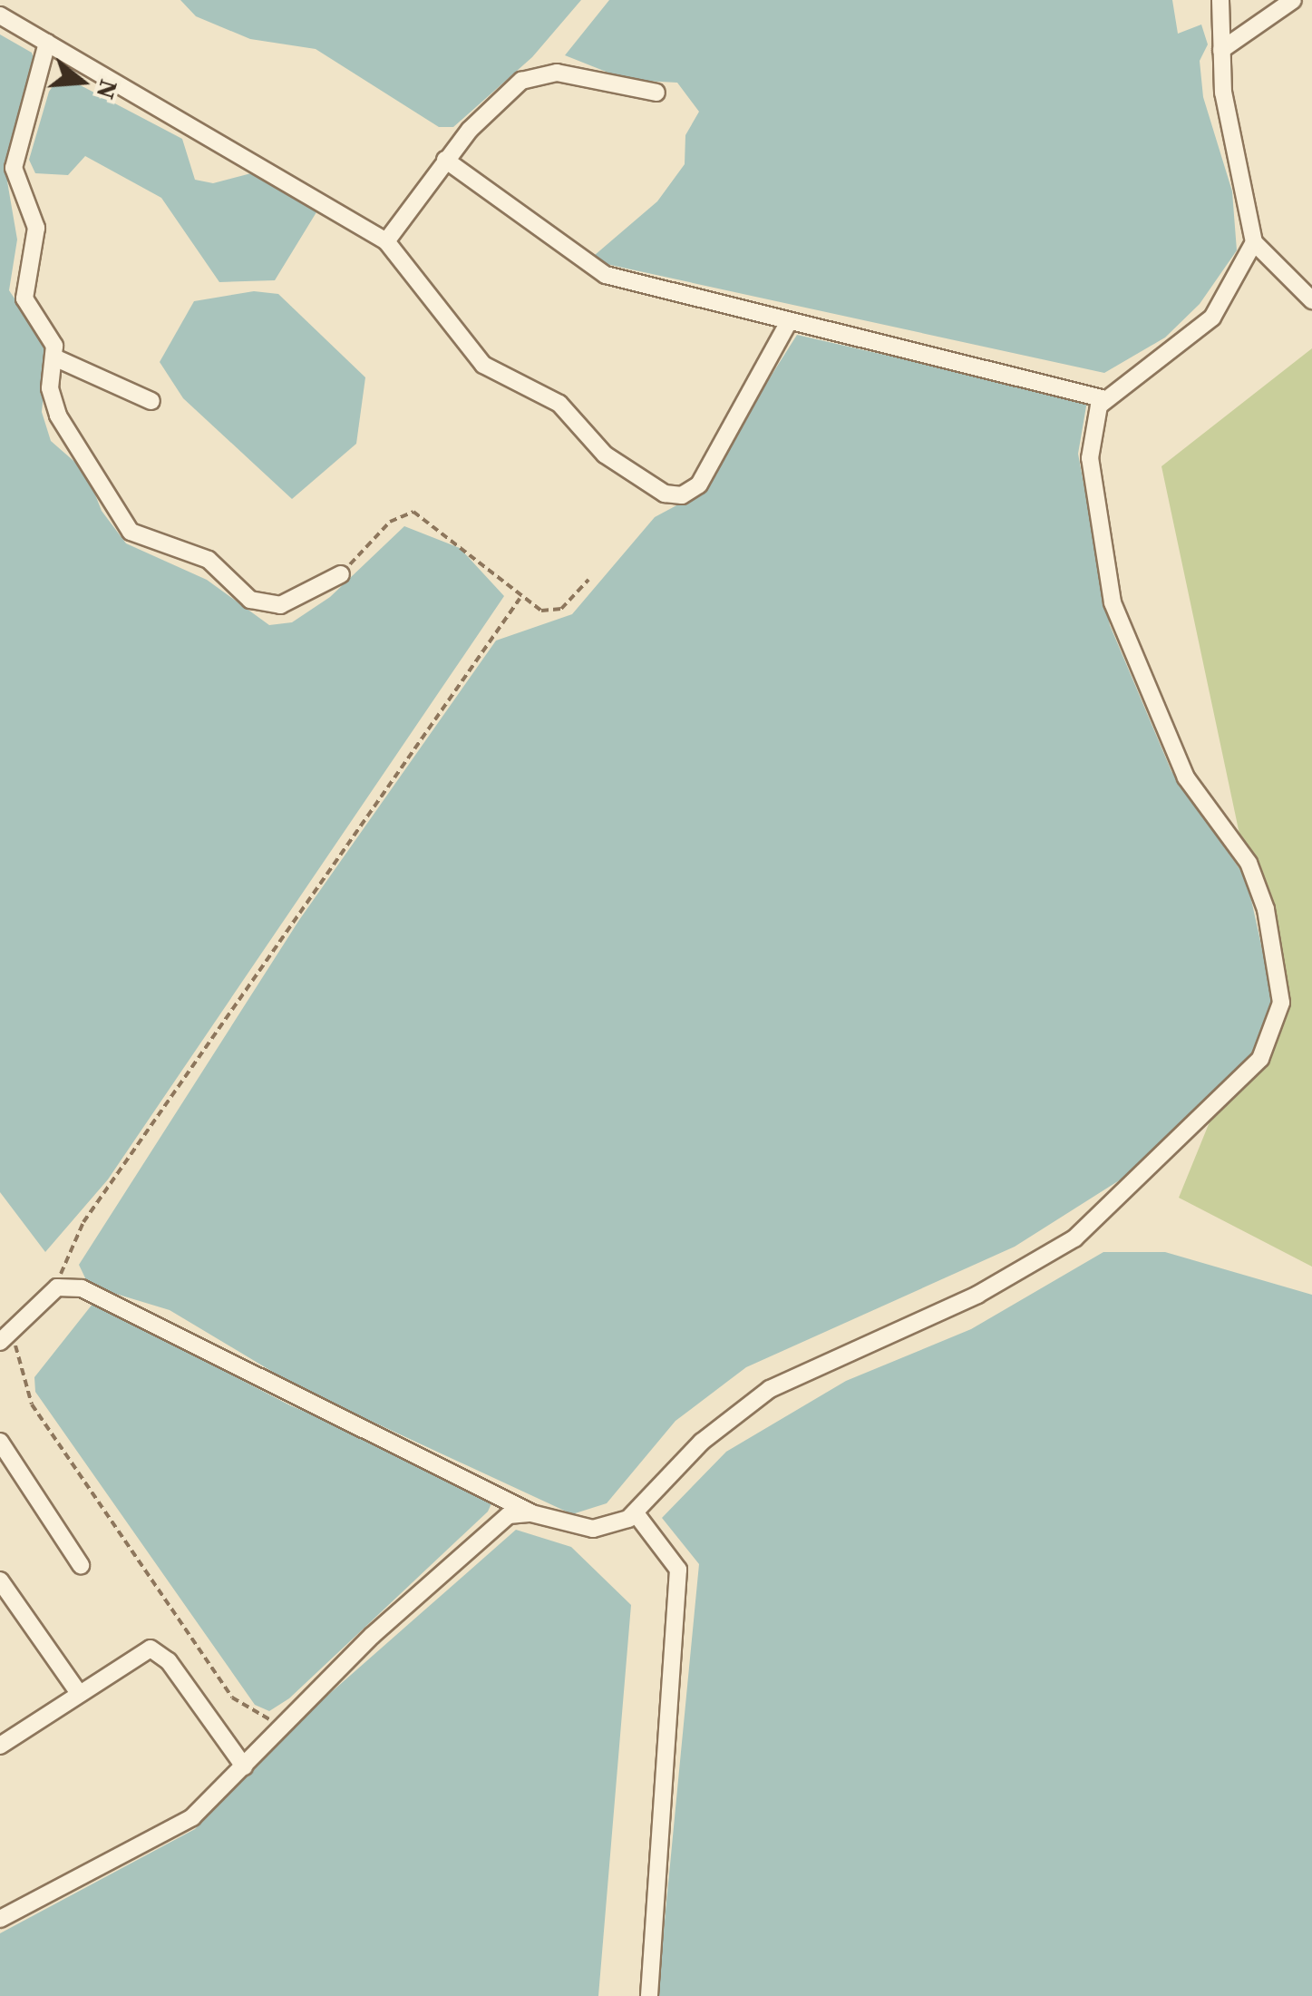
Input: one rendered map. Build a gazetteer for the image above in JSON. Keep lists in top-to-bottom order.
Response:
{
  "north": "right"
}
